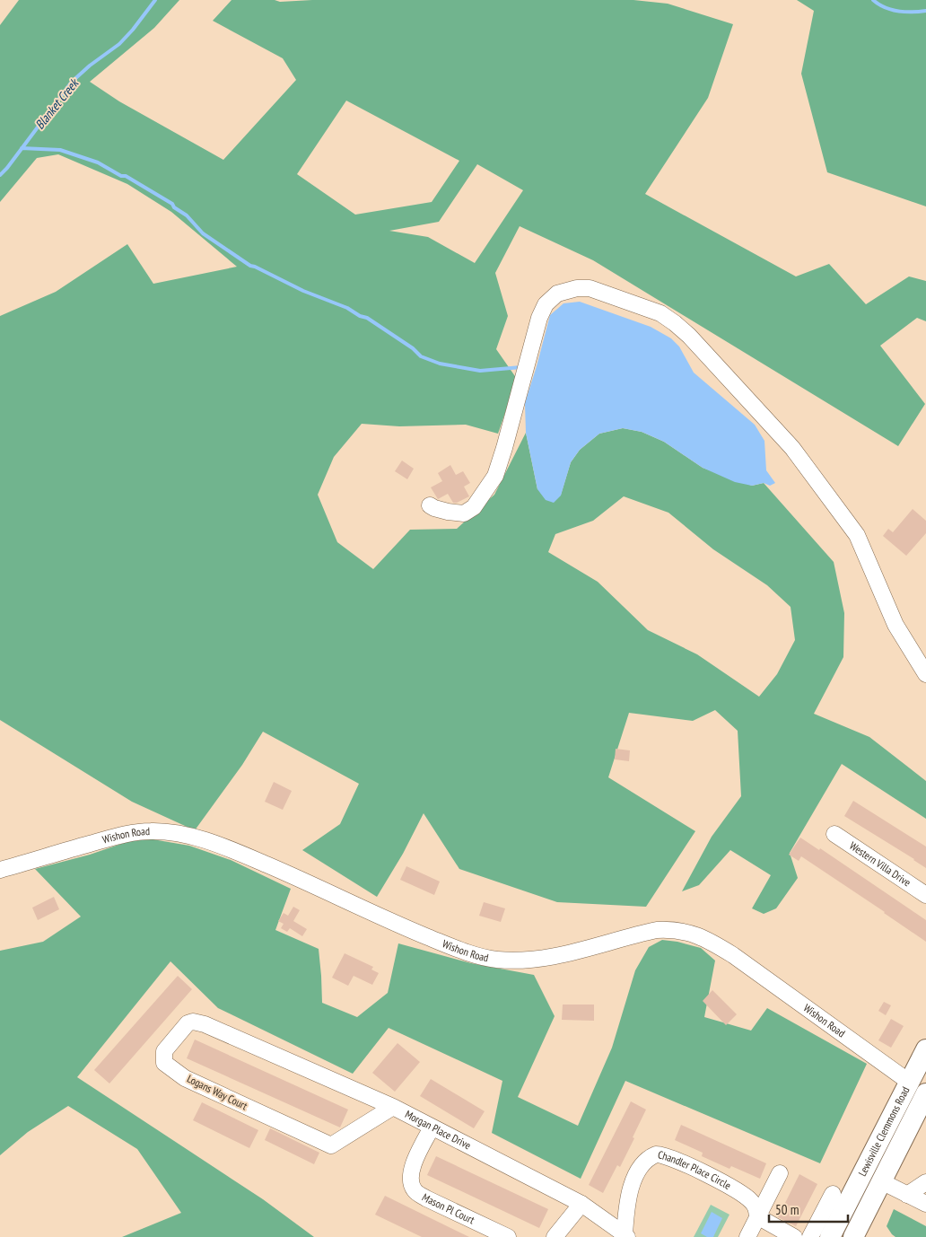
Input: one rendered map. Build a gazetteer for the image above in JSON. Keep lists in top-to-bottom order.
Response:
{
  "streets": {
    "main road": ["Lewisville Clemmons Road"],
    "street": [
      "Wishon Road",
      "Western Villa Drive",
      "Logans Way Court",
      "Morgan Place Drive",
      "Chandler Place Circle",
      "Mason Pl Court"
    ]
  },
  "crossings": [
    ["Wishon Road", "Lewisville Clemmons Road"],
    ["Logans Way Court", "Morgan Place Drive"],
    ["Morgan Place Drive", "Chandler Place Circle"],
    ["Morgan Place Drive", "Mason Pl Court"]
  ],
  "water": ["Blanket Creek"],
  "scale_bar": "50 m"
}
